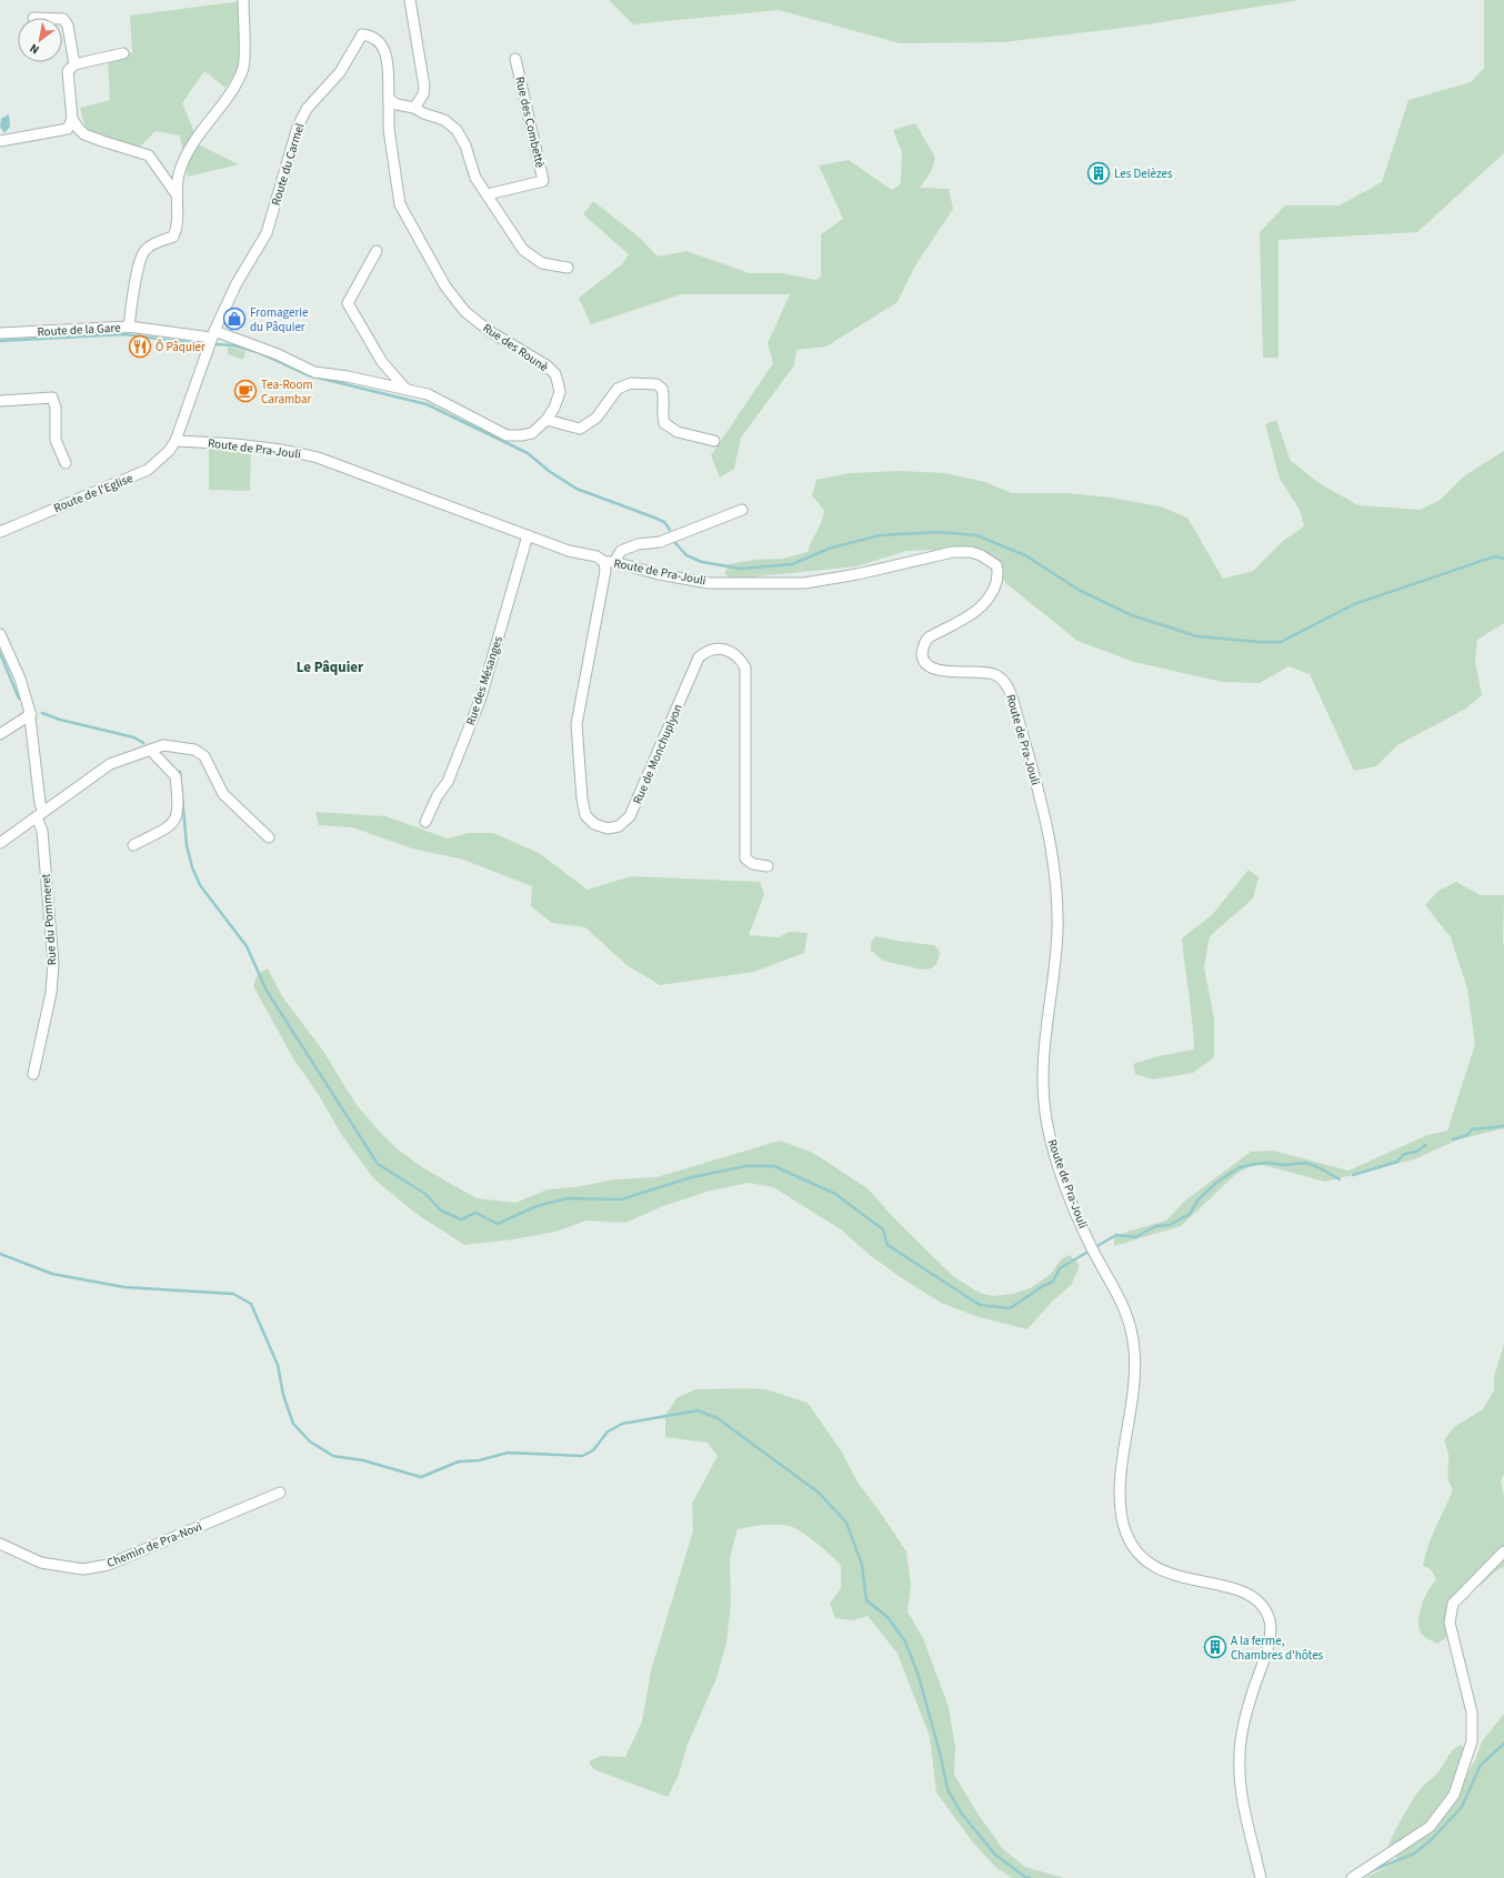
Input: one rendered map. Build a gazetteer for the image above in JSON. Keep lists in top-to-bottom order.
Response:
{
  "streets": {
    "street": [
      "Rue des Combettè",
      "Route du Carmel",
      "Route de la Gare",
      "Rue des Rounè",
      "Route de Pra-Jouli",
      "Route de l'Eglise",
      "Rue des Mésanges",
      "Rue de Monchuplyon",
      "Rue du Pommeret",
      "Chemin de Pra-Novi"
    ]
  },
  "crossings": [
    ["Route du Carmel", "Route de la Gare"],
    ["Route du Carmel", "Rue des Rounè"],
    ["Route de la Gare", "Rue des Rounè"],
    ["Route de Pra-Jouli", "Route de l'Eglise"],
    ["Route de Pra-Jouli", "Rue des Mésanges"],
    ["Route de Pra-Jouli", "Rue de Monchuplyon"]
  ],
  "districts": ["Le Pâquier"],
  "places": {
    "building": ["Les Delèzes", "A la ferme, Chambres d'hôtes"],
    "shop": ["Fromagerie du Pâquier"],
    "restaurant": ["Ô Pâquier"],
    "cafe": ["Tea-Room Carambar"]
  },
  "north": "bottom left"
}
